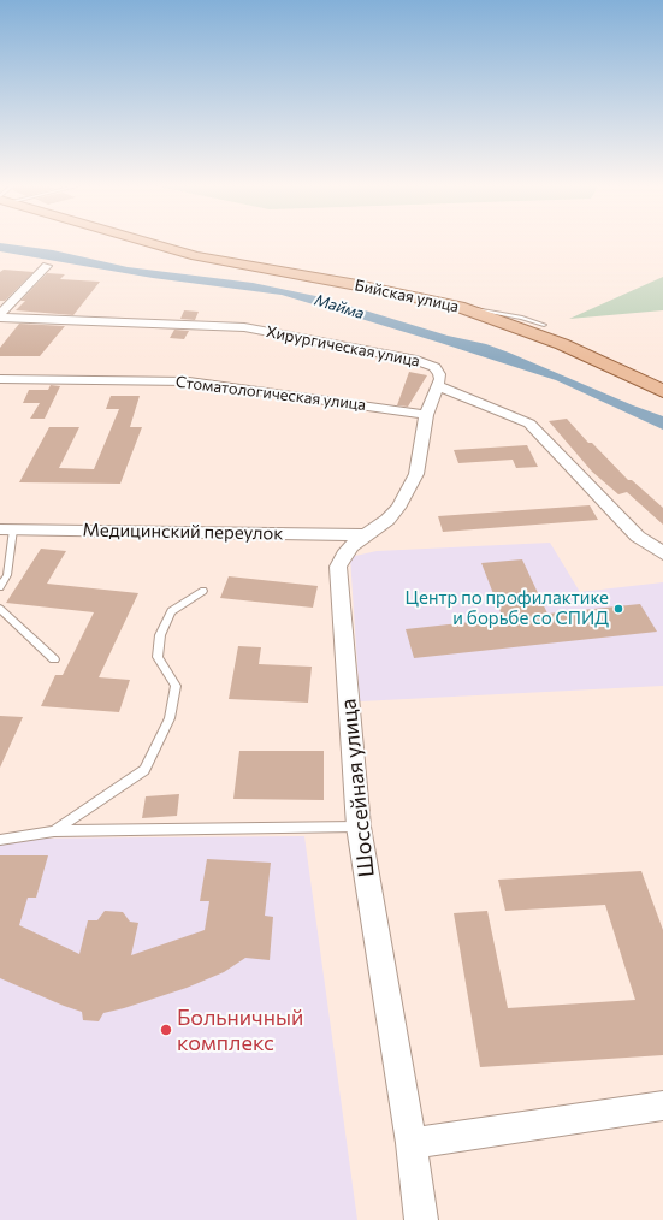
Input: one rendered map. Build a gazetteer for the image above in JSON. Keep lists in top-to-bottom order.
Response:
{
  "streets": {
    "main road": ["Бийская улица"],
    "street": [
      "Хирургическая улица",
      "Стоматологическая улица",
      "Медицинский переулок",
      "Шоссейная улица"
    ]
  },
  "crossings": [
    ["Хирургическая улица", "Шоссейная улица"],
    ["Стоматологическая улица", "Шоссейная улица"],
    ["Медицинский переулок", "Шоссейная улица"]
  ],
  "water": ["Майма"],
  "places": ["Центр по профилактике и борьбе со СПИД", "Больничный комплекс"]
}
